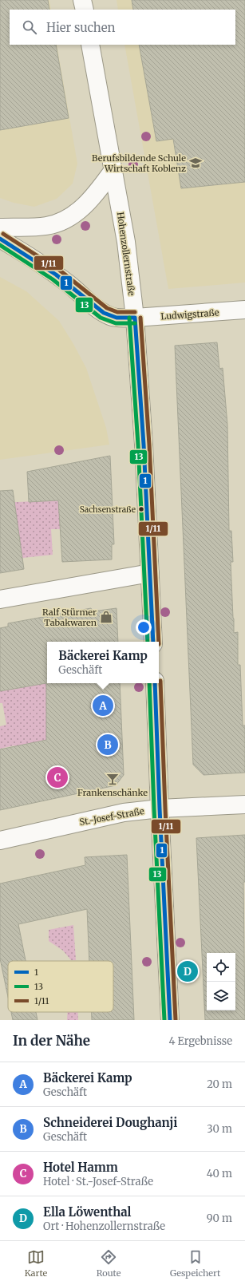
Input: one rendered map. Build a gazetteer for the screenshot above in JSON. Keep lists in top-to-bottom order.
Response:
{
  "streets": {
    "street": ["Hohenzollernstraße", "Ludwigstraße", "St.-Josef-Straße"]
  },
  "crossings": [
    ["Hohenzollernstraße", "Ludwigstraße"]
  ],
  "places": {
    "school or university": ["Berufsbildende Schule Wirtschaft Koblenz"],
    "other": ["Sachsenstraße"],
    "shop": ["Ralf Stürmer Tabakwaren"],
    "bar": ["Frankenschänke"]
  },
  "lines": ["transit line 1/11", "transit line 1", "transit line 13"],
  "legend": ["1", "13", "1/11"],
  "page": {
    "search": "Hier suchen",
    "popup": ["Bäckerei Kamp", "Geschäft"],
    "pins": [
      "A",
      "B",
      "C",
      "D"
    ],
    "heading": ["In der Nähe", "4 Ergebnisse"],
    "list": [
      {
        "mark": "A",
        "name": "Bäckerei Kamp",
        "note": "Geschäft",
        "value": "20 m"
      },
      {
        "mark": "B",
        "name": "Schneiderei Doughanji",
        "note": "Geschäft",
        "value": "30 m"
      },
      {
        "mark": "C",
        "name": "Hotel Hamm",
        "note": "Hotel · St.-Josef-Straße",
        "value": "40 m"
      },
      {
        "mark": "D",
        "name": "Ella Löwenthal",
        "note": "Ort · Hohenzollernstraße",
        "value": "90 m"
      }
    ],
    "nav": ["Karte", "Route", "Gespeichert"]
  }
}
